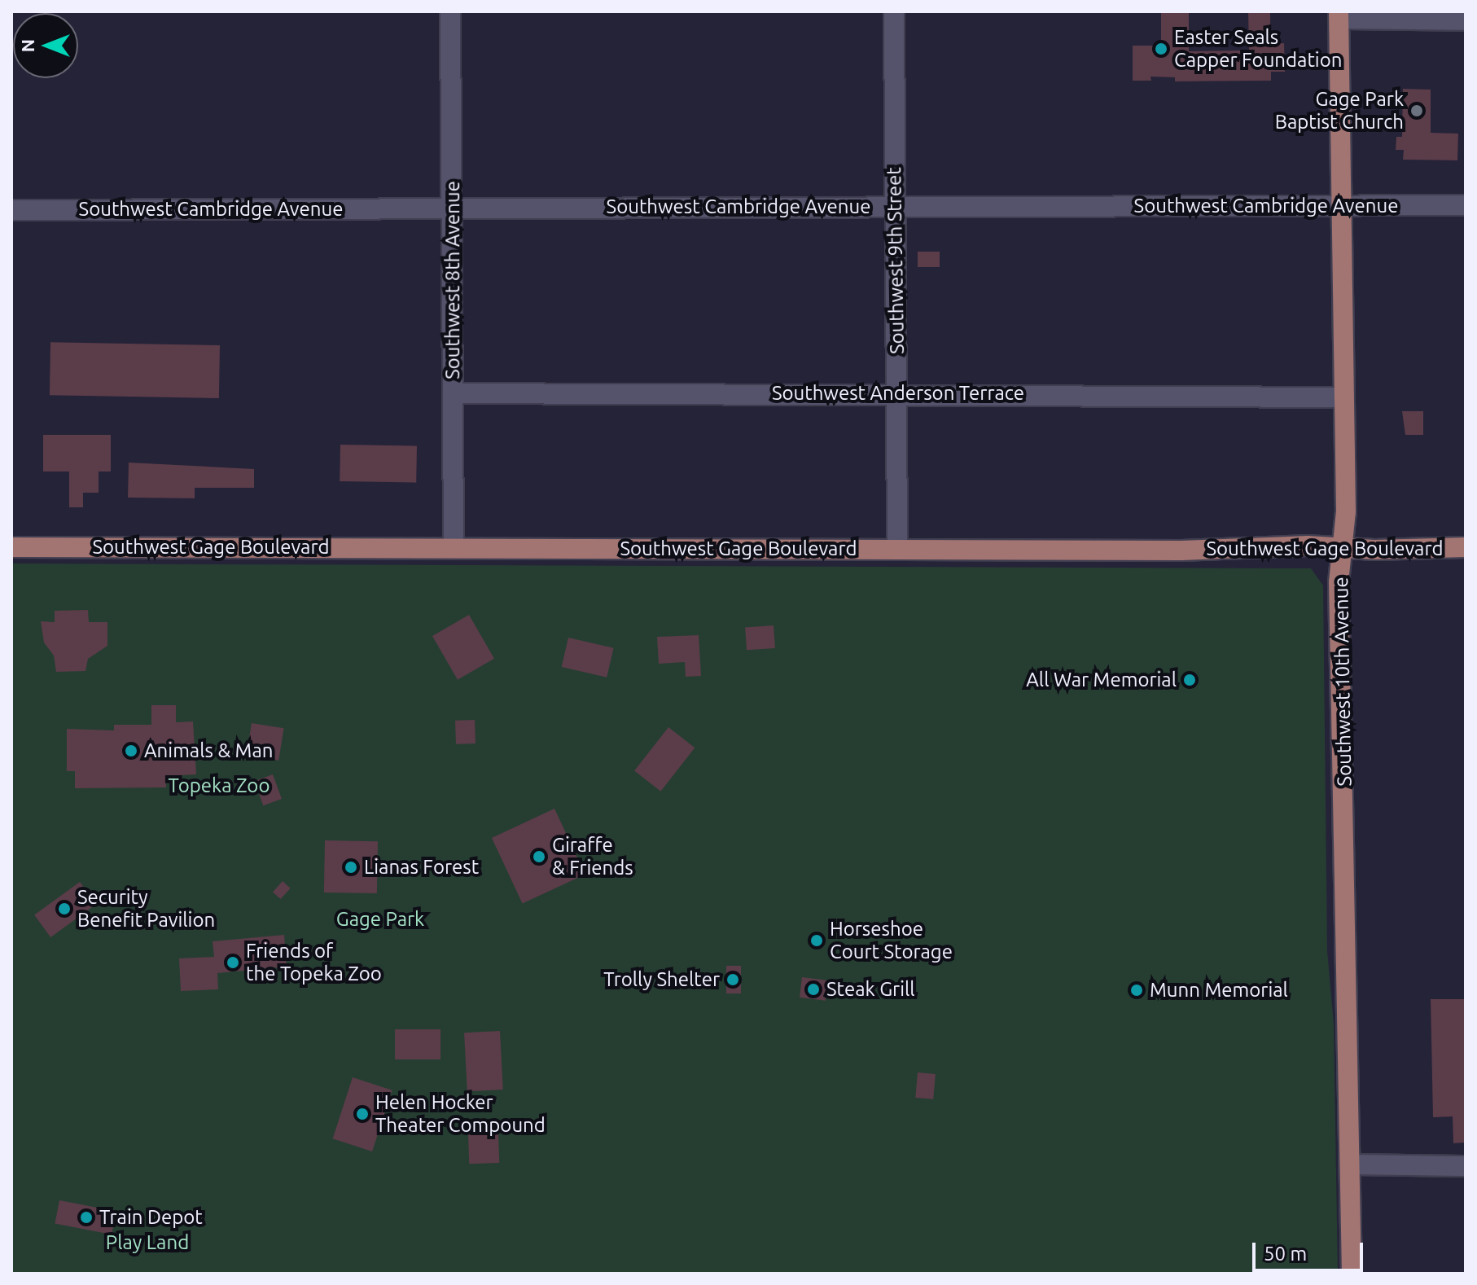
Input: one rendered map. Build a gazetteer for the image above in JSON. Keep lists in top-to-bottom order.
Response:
{
  "streets": {
    "main road": ["Southwest Gage Boulevard", "Southwest 10th Avenue"],
    "street": [
      "Southwest Cambridge Avenue",
      "Southwest 9th Street",
      "Southwest 8th Avenue",
      "Southwest Anderson Terrace"
    ]
  },
  "crossings": [
    ["Southwest Cambridge Avenue", "Southwest 9th Street"],
    ["Southwest Cambridge Avenue", "Southwest 8th Avenue"],
    ["Southwest Cambridge Avenue", "Southwest 10th Avenue"],
    ["Southwest 9th Street", "Southwest Anderson Terrace"],
    ["Southwest 9th Street", "Southwest Gage Boulevard"],
    ["Southwest 8th Avenue", "Southwest Anderson Terrace"],
    ["Southwest 8th Avenue", "Southwest Gage Boulevard"],
    ["Southwest Anderson Terrace", "Southwest 10th Avenue"],
    ["Southwest Gage Boulevard", "Southwest 10th Avenue"]
  ],
  "parks": ["Topeka Zoo", "Gage Park", "Play Land"],
  "places": [
    "Easter Seals Capper Foundation",
    "Gage Park Baptist Church",
    "All War Memorial",
    "Animals & Man",
    "Giraffe & Friends",
    "Lianas Forest",
    "Security Benefit Pavilion",
    "Horseshoe Court Storage",
    "Friends of the Topeka Zoo",
    "Trolly Shelter",
    "Steak Grill",
    "Munn Memorial",
    "Helen Hocker Theater Compound",
    "Train Depot"
  ],
  "scale_bar": "50 m",
  "north": "left"
}
